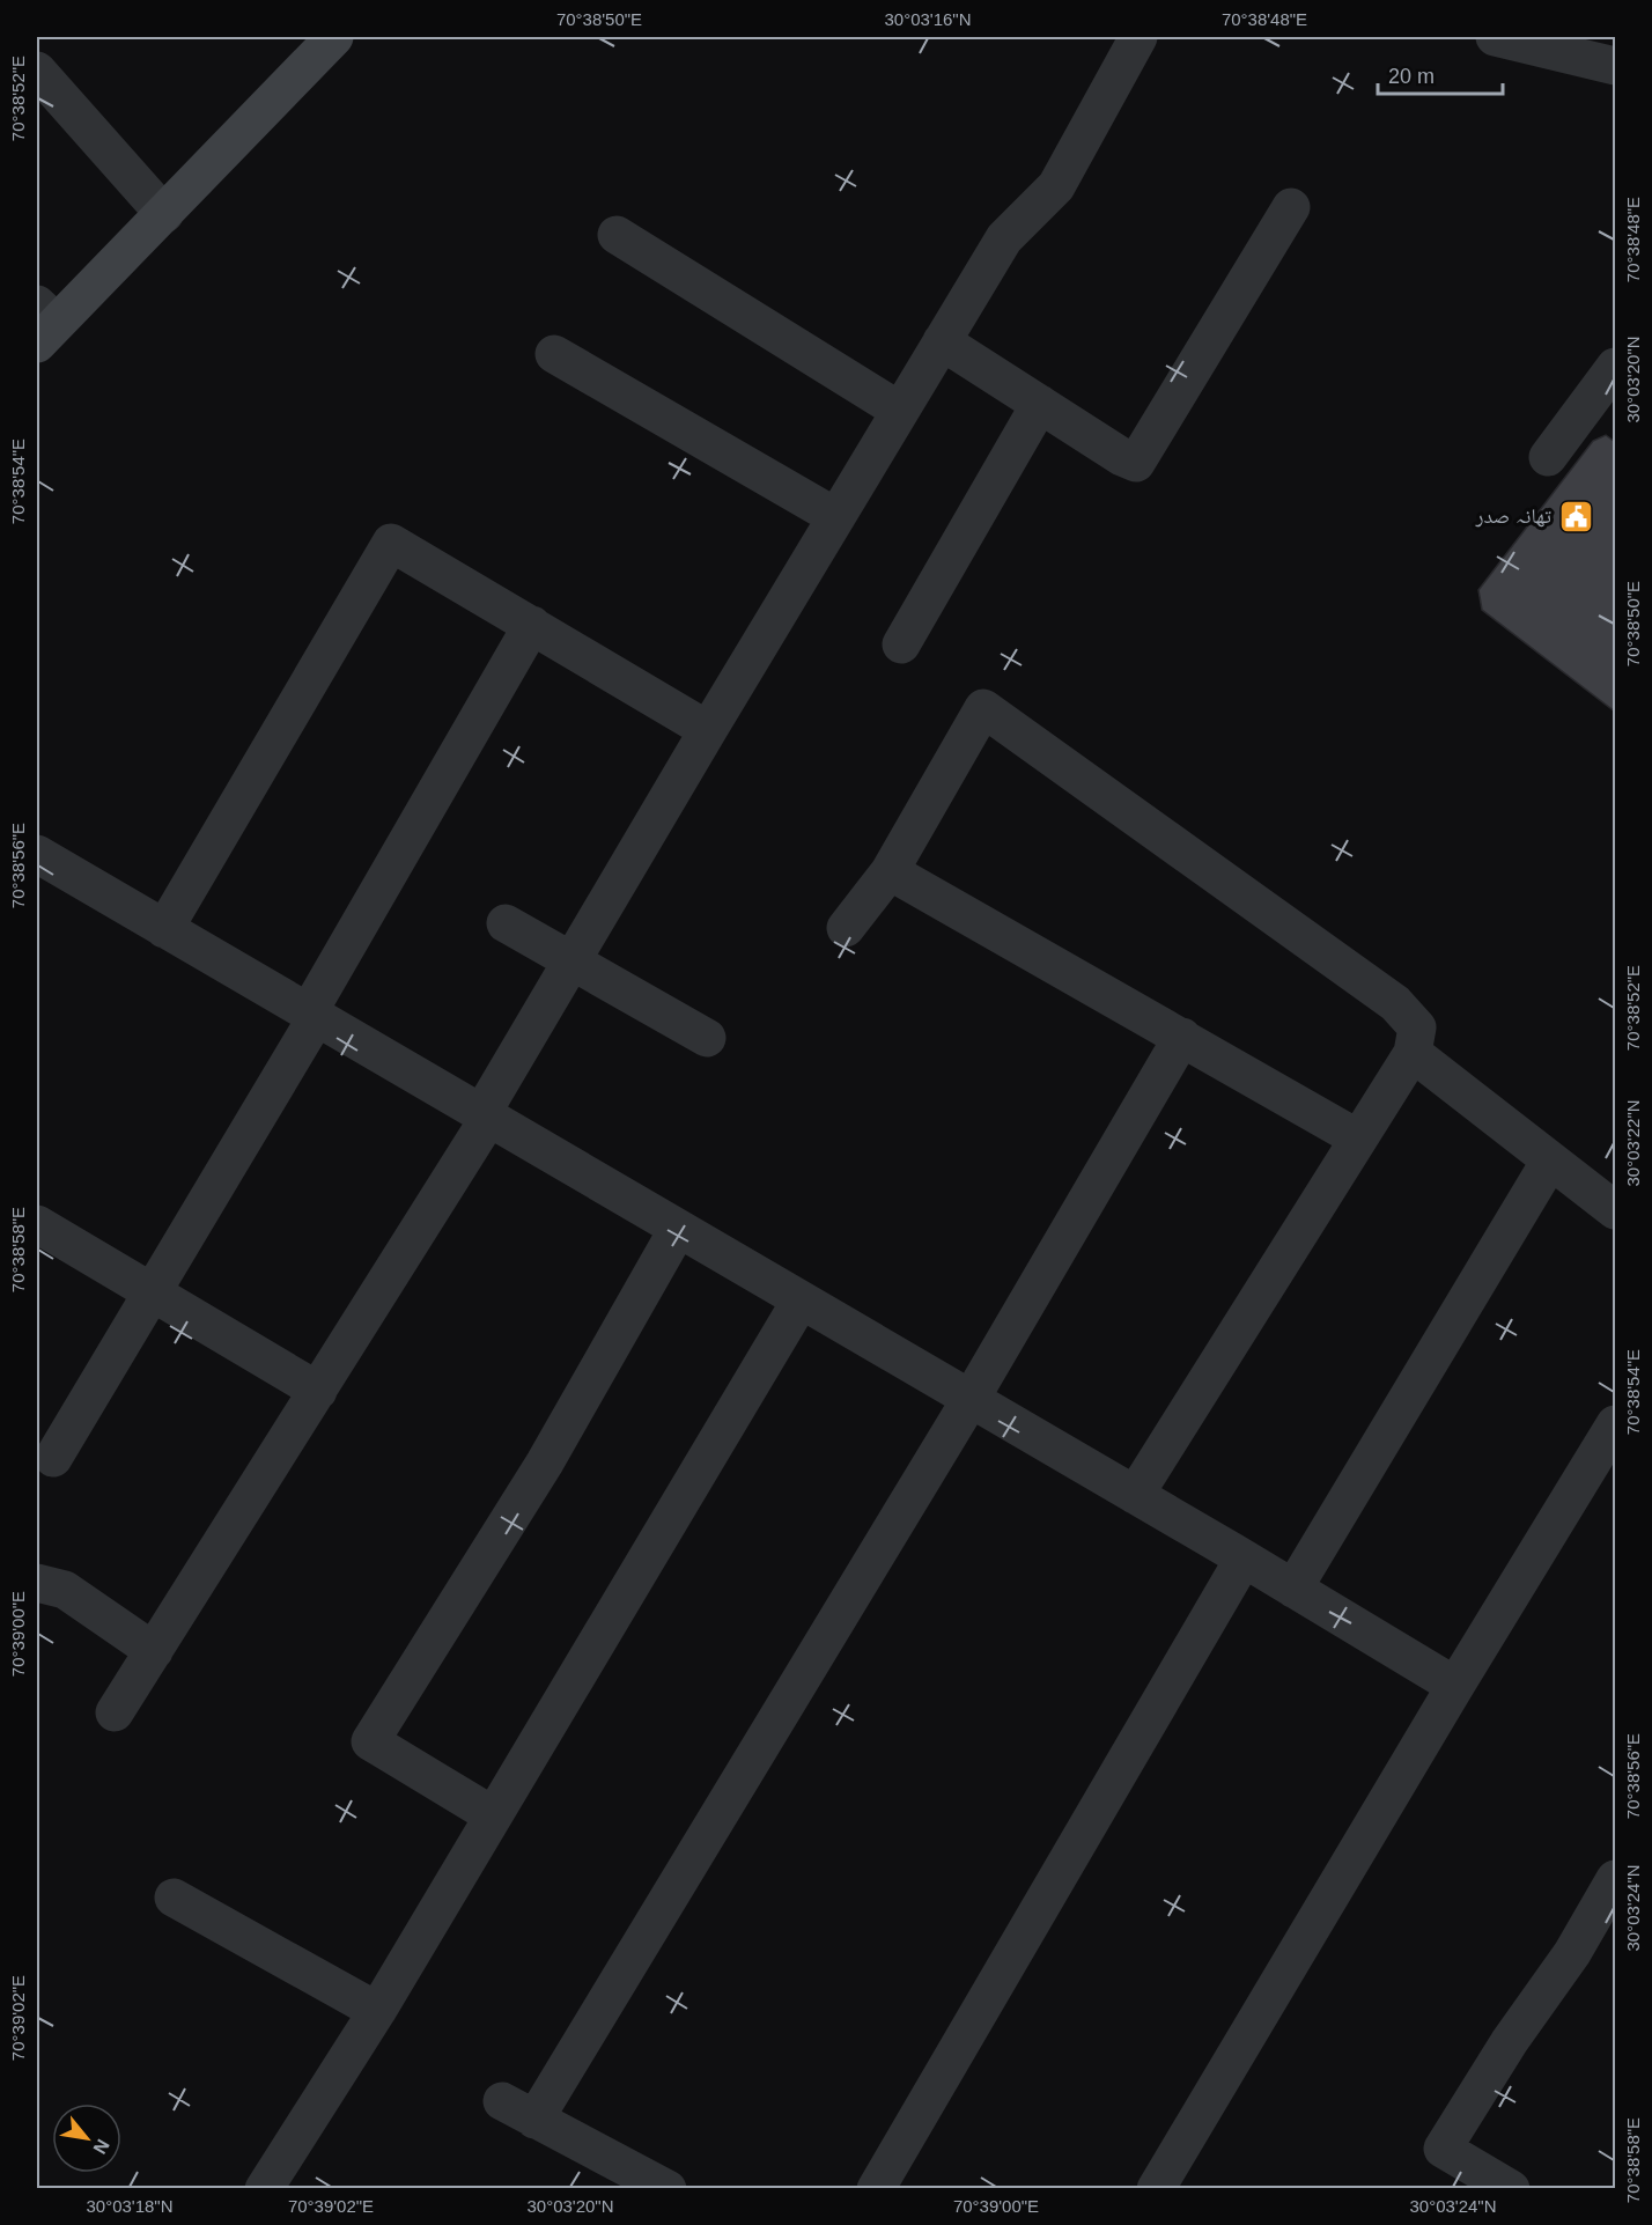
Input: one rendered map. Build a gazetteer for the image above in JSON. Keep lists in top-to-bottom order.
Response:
{
  "places": {
    "public building": ["تھانہ صدر"]
  },
  "scale_bar": "20 m",
  "north": "bottom right",
  "coordinates": [
    "70°38'50\"E",
    "30°03'16\"N",
    "70°38'48\"E",
    "70°38'52\"E",
    "30°03'20\"N",
    "70°38'54\"E",
    "70°38'56\"E",
    "30°03'22\"N",
    "70°38'58\"E",
    "70°39'00\"E",
    "30°03'24\"N",
    "70°39'02\"E",
    "30°03'18\"N"
  ]
}
